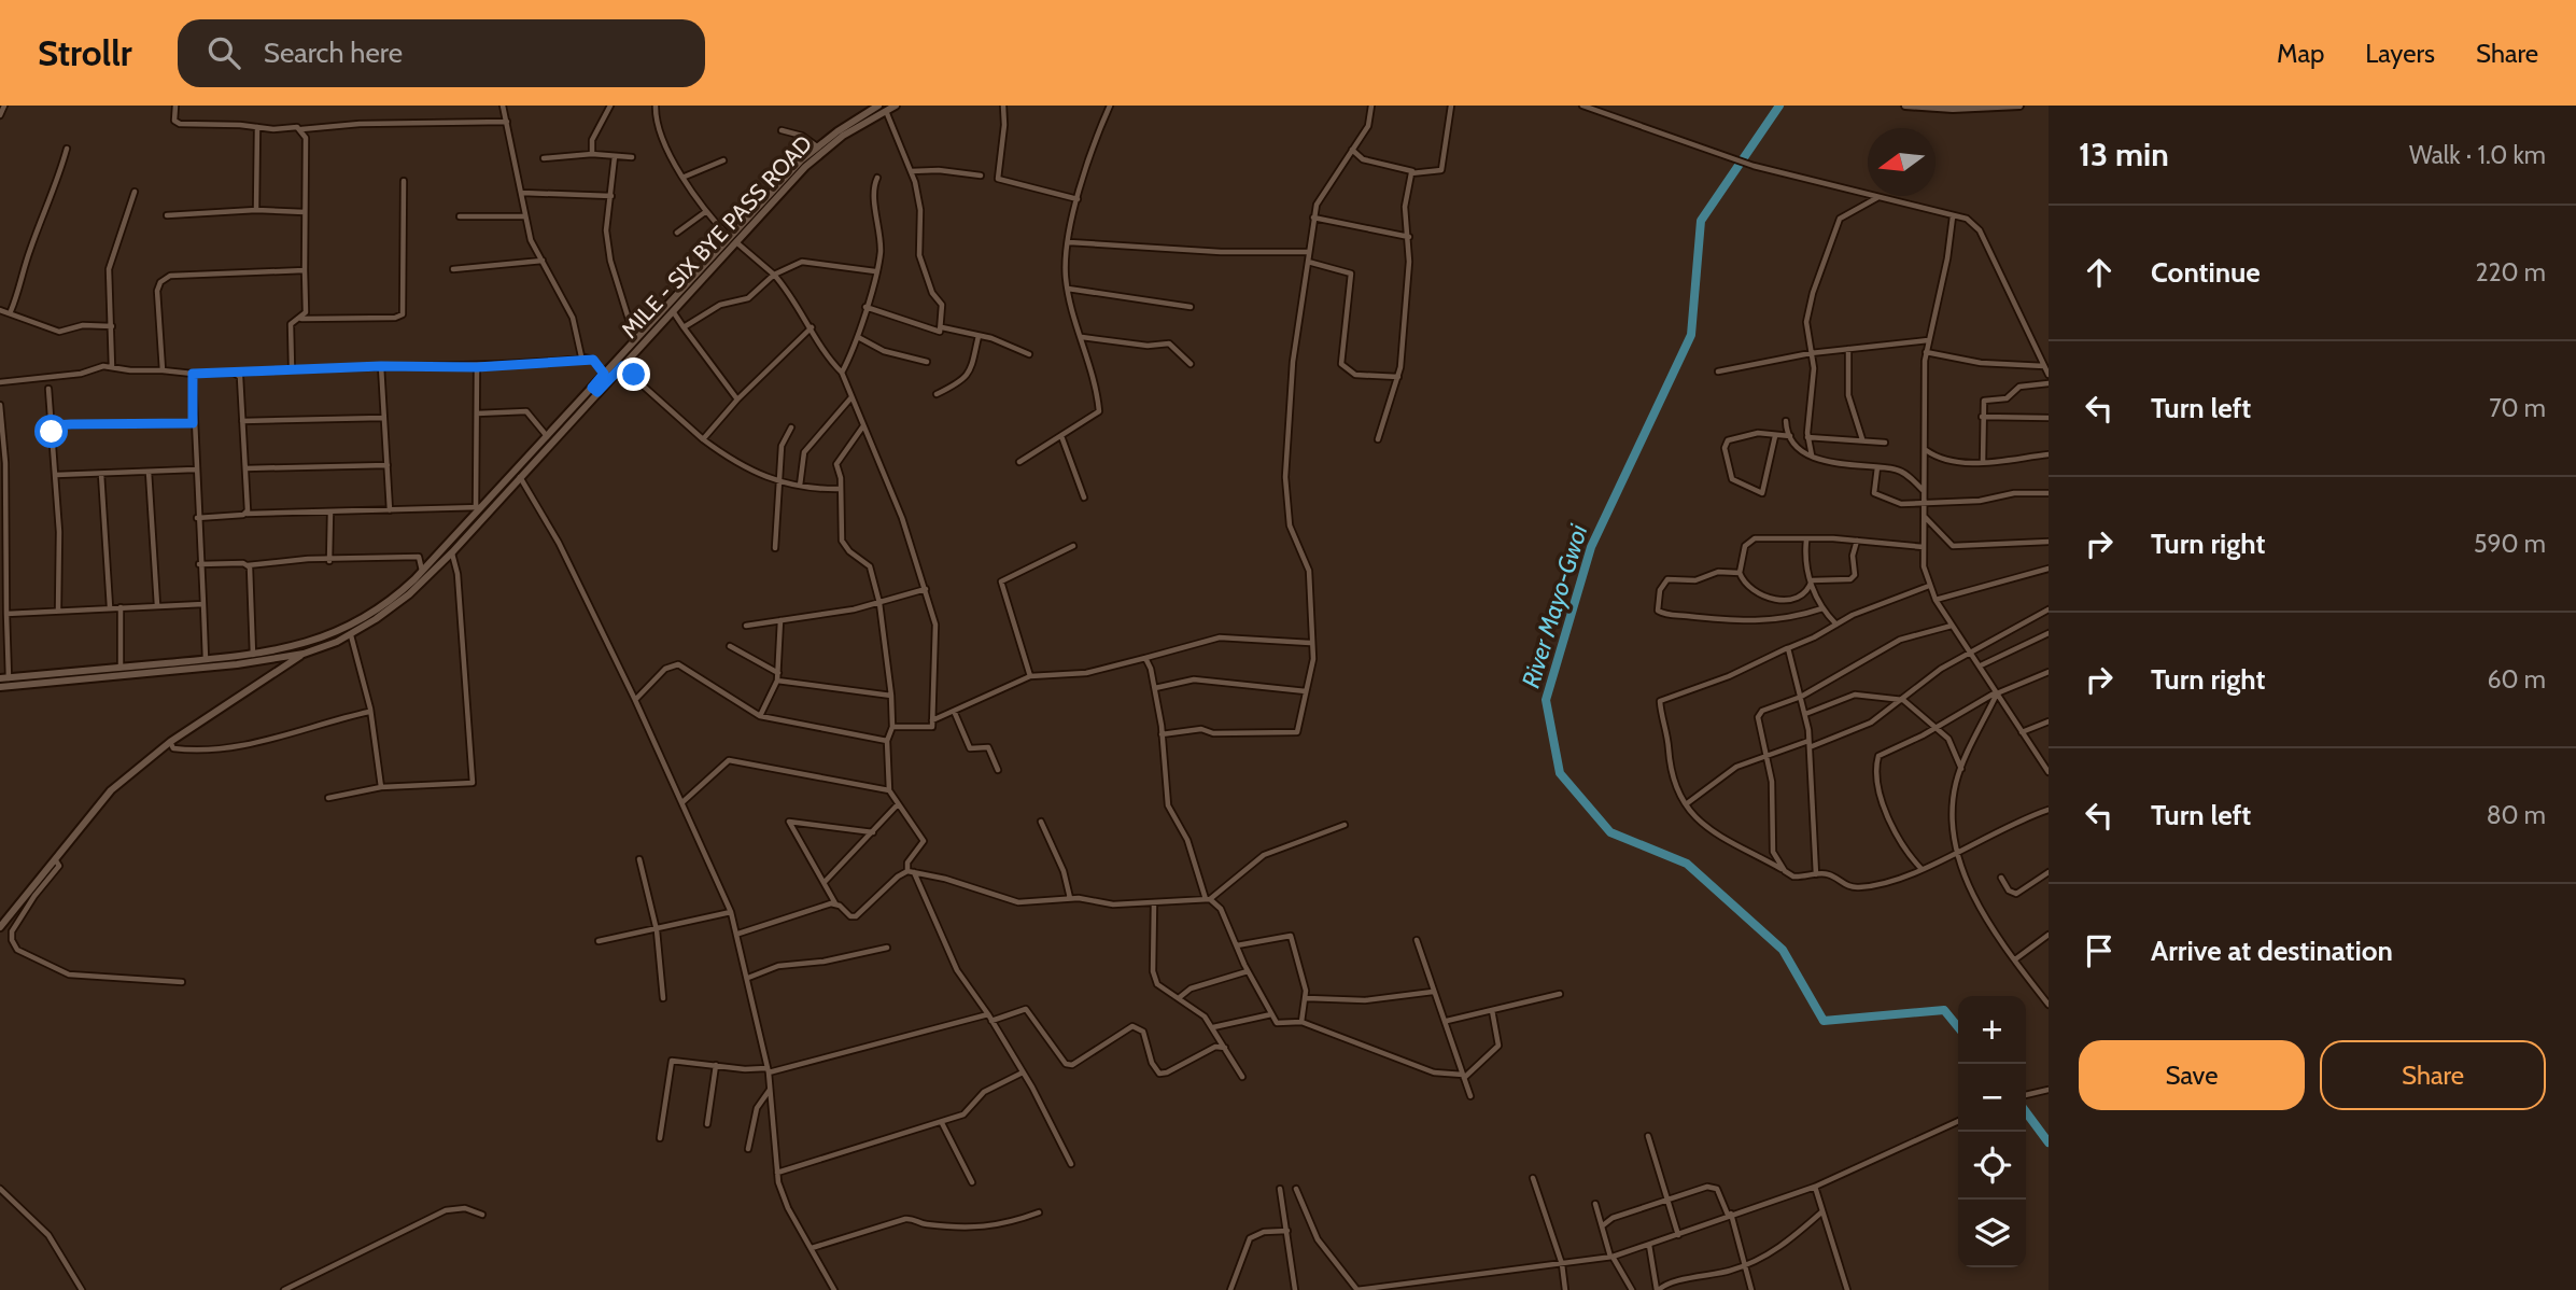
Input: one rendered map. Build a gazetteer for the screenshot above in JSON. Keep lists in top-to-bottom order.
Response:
{
  "streets": {
    "street": ["MILE - SIX BYE PASS ROAD"]
  },
  "water": ["River Mayo-Gwoi"],
  "north": "left",
  "page": {
    "header": "Strollr",
    "search": "Search here",
    "nav": ["Map", "Layers", "Share"],
    "heading": ["13 min", "Walk · 1.0 km"],
    "list": [
      ["Continue", "220 m"],
      ["Turn left", "70 m"],
      ["Turn right", "590 m"],
      ["Turn right", "60 m"],
      ["Turn left", "80 m"],
      "Arrive at destination"
    ],
    "map_buttons": ["+", "−"],
    "buttons": ["Save", "Share"]
  }
}
